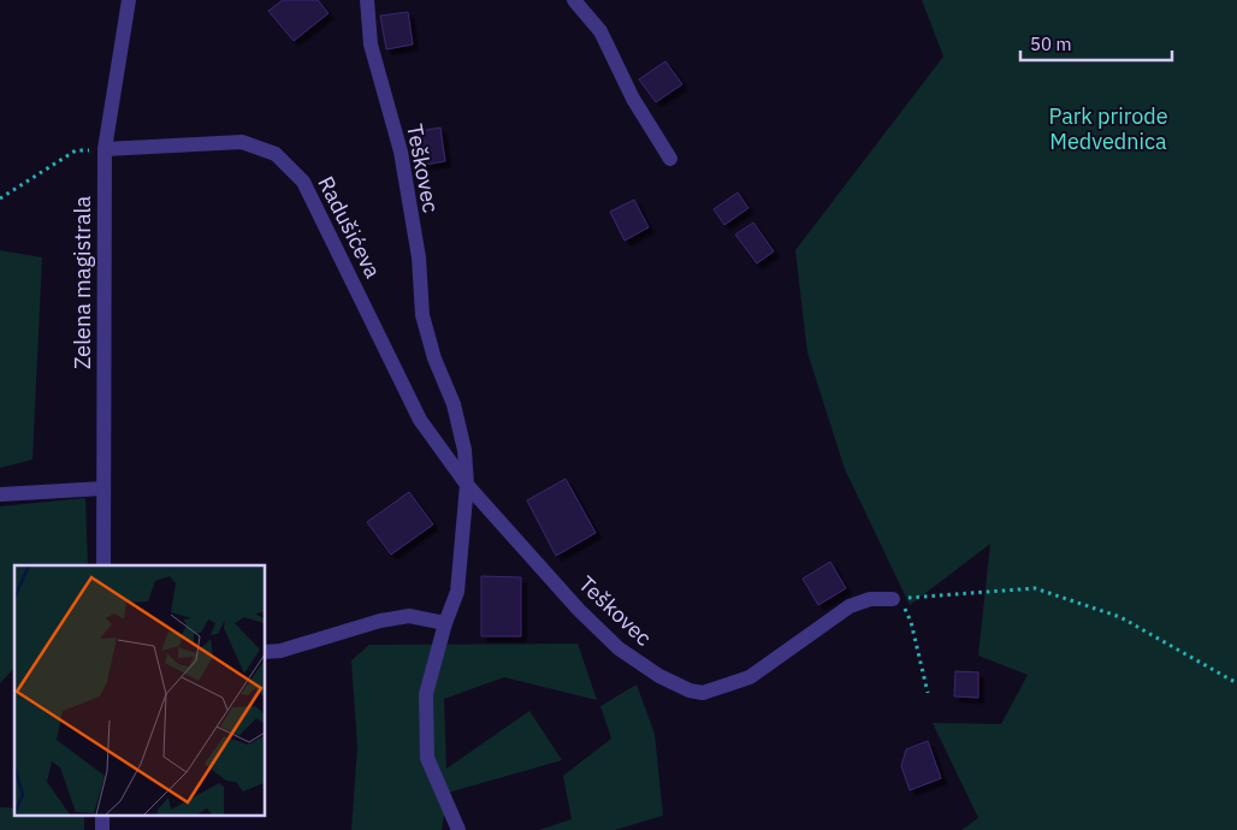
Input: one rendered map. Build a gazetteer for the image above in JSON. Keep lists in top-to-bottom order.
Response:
{
  "streets": {
    "street": ["Teškovec", "Radušićeva", "Zelena magistrala"]
  },
  "crossings": [
    ["Teškovec", "Radušićeva"],
    ["Radušićeva", "Zelena magistrala"]
  ],
  "parks": ["Park prirode Medvednica"],
  "scale_bar": "50 m"
}
